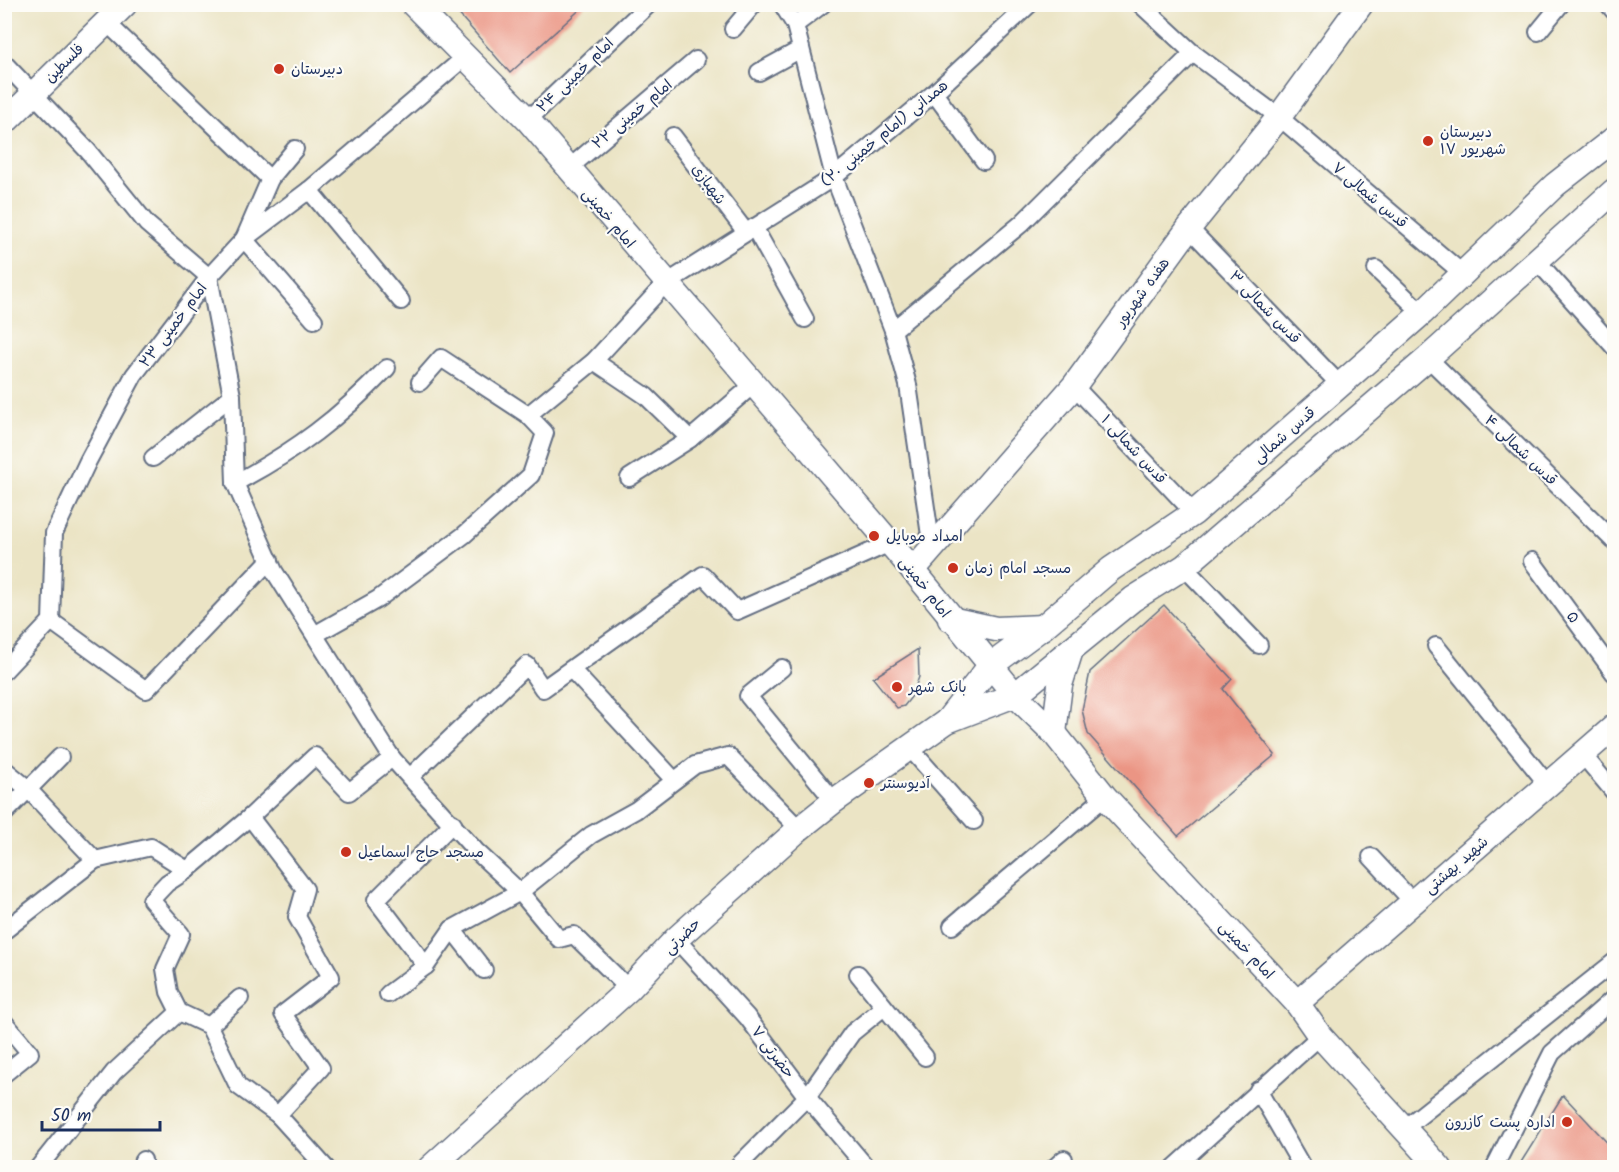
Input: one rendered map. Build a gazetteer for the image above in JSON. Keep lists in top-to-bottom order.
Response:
{
  "streets": {
    "main road": [
      "فلسطین",
      "امام خمینی",
      "هفده شهریور",
      "قدس شمالی",
      "شهید بهشتی",
      "حضرتی"
    ],
    "street": [
      "امام خمینی ۲۴",
      "امام خمینی ۲۲",
      "همدانی (امام خمینی ۲۰)",
      "شهبازی",
      "۷ قدس شمالی",
      "۳ قدس شمالی",
      "امام خمینی ۲۳",
      "قدس شمالی ۱",
      "قدس شمالی ۴",
      "۵",
      "حضرتی ۷"
    ]
  },
  "crossings": [
    ["امام خمینی ۲۴", "امام خمینی"],
    ["امام خمینی ۲۲", "امام خمینی"],
    ["همدانی (امام خمینی ۲۰)", "شهبازی"],
    ["همدانی (امام خمینی ۲۰)", "امام خمینی"],
    ["۷ قدس شمالی", "هفده شهریور"],
    ["۷ قدس شمالی", "قدس شمالی"],
    ["امام خمینی", "هفده شهریور"],
    ["امام خمینی", "امام خمینی ۲۳"],
    ["امام خمینی", "قدس شمالی"],
    ["امام خمینی", "شهید بهشتی"],
    ["هفده شهریور", "۳ قدس شمالی"],
    ["هفده شهریور", "قدس شمالی ۱"],
    ["۳ قدس شمالی", "قدس شمالی"],
    ["قدس شمالی", "قدس شمالی ۱"],
    ["قدس شمالی", "حضرتی"],
    ["حضرتی", "حضرتی ۷"]
  ],
  "places": [
    "دبیرستان",
    "دبیرستان ۱۷ شهریور",
    "امداد موبایل",
    "مسجد امام زمان",
    "بانک شهر",
    "آدیوسنتر",
    "مسجد حاج اسماعیل",
    "اداره پست کازرون"
  ],
  "scale_bar": "50 m"
}
